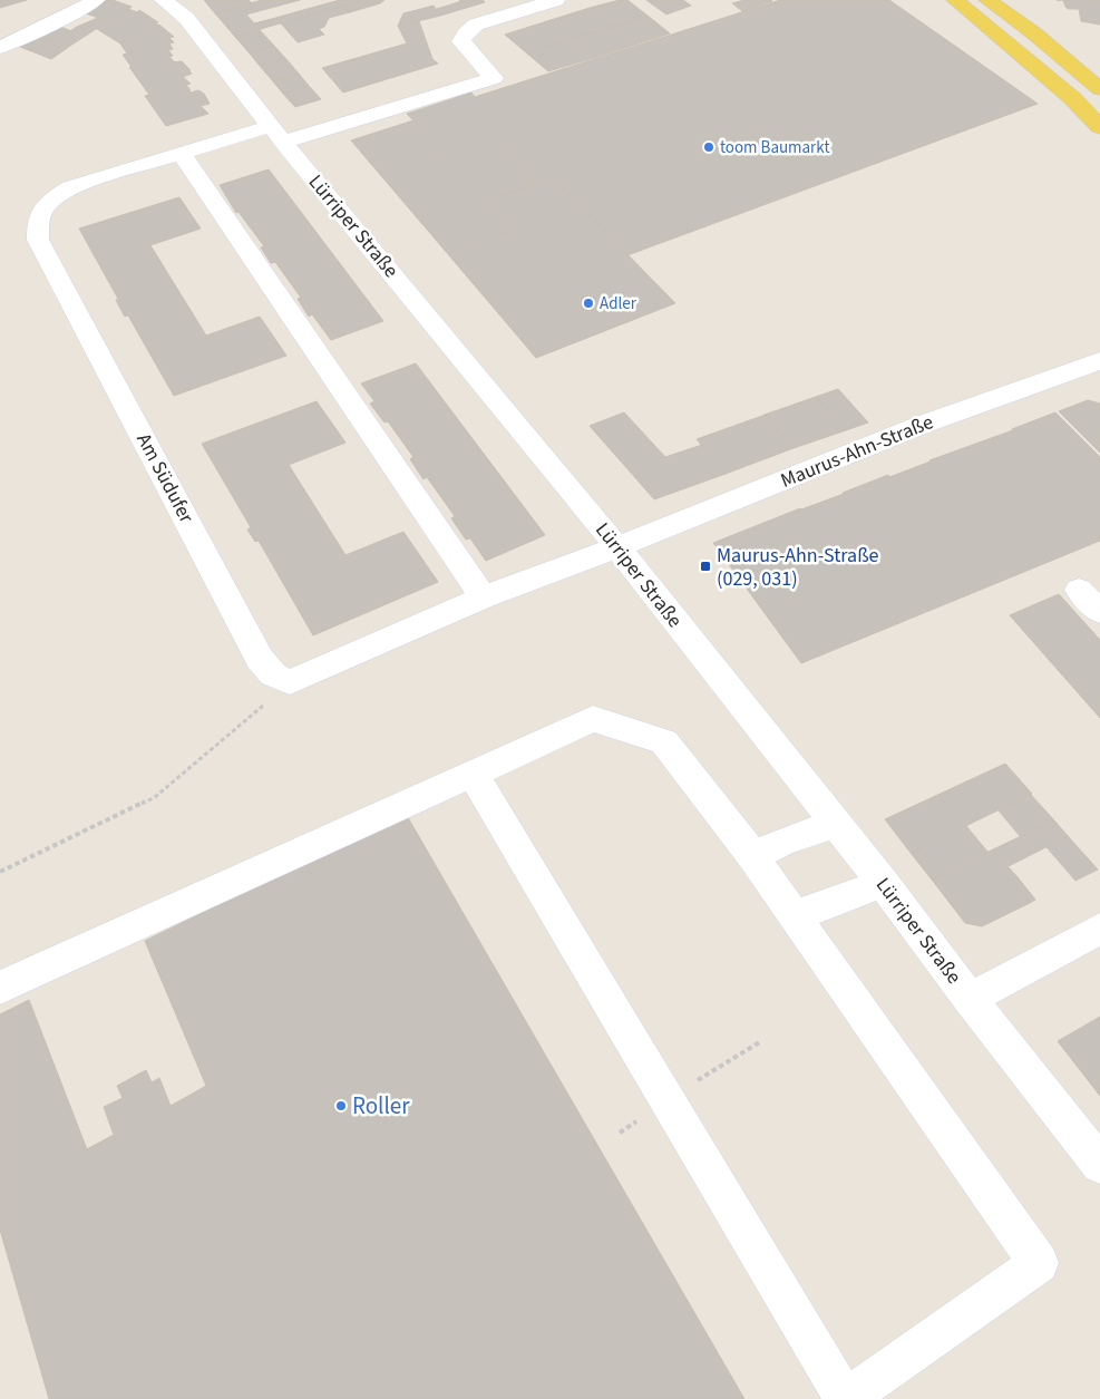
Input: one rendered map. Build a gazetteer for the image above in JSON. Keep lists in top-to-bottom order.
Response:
{
  "streets": {
    "street": ["Lürriper Straße", "Maurus-Ahn-Straße", "Am Südufer"]
  },
  "crossings": [
    ["Lürriper Straße", "Maurus-Ahn-Straße"],
    ["Lürriper Straße", "Am Südufer"]
  ],
  "places": {
    "other": ["toom Baumarkt", "Adler", "Roller"],
    "transit": ["Maurus-Ahn-Straße (029, 031)"]
  }
}
